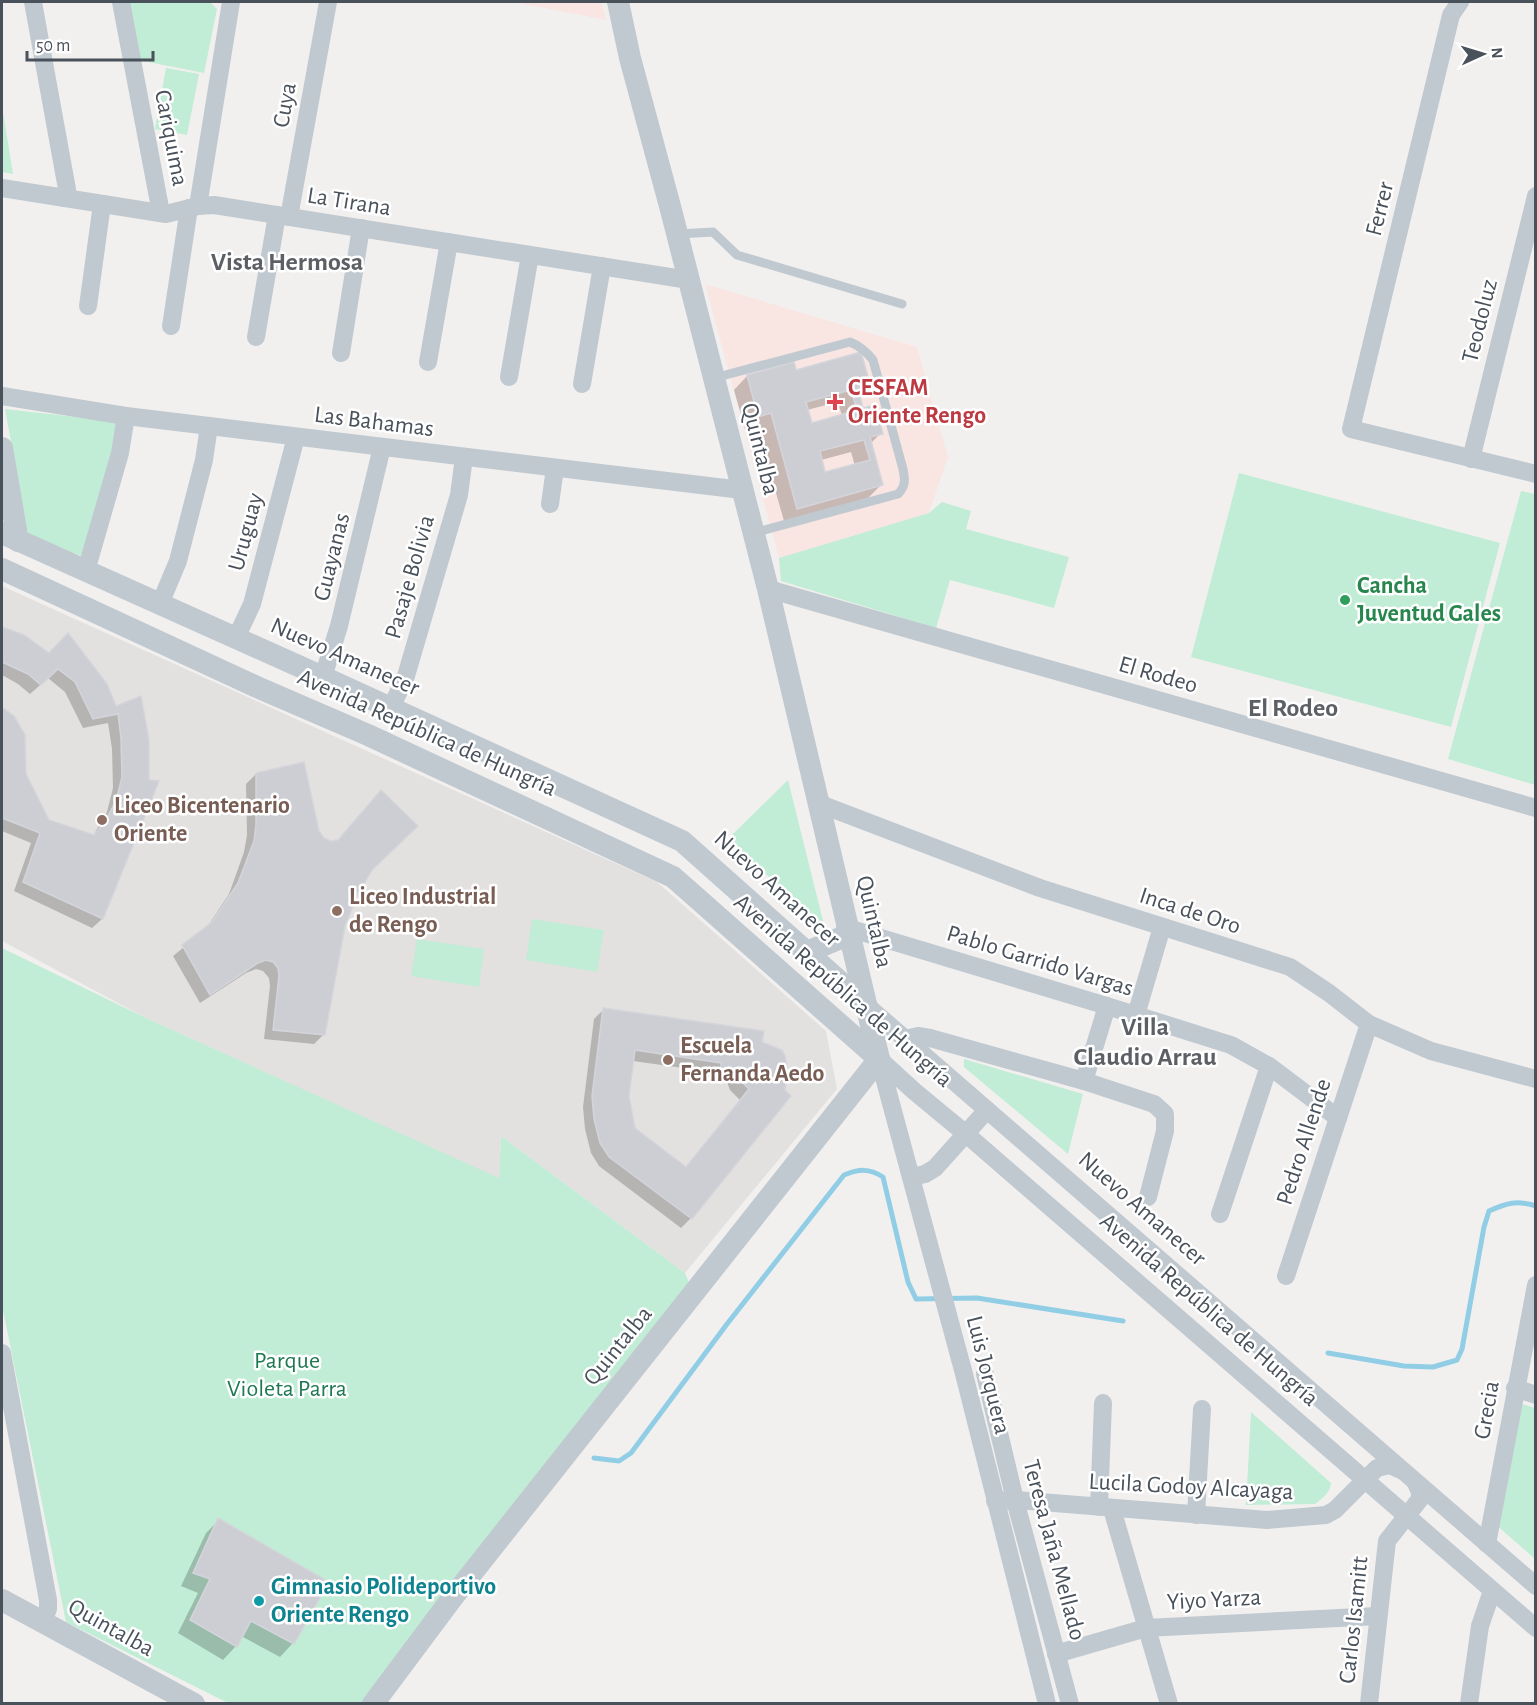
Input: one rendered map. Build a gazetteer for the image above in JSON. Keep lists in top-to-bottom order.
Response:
{
  "streets": {
    "street": [
      "Cuya",
      "Cariquima",
      "La Tirana",
      "Ferrer",
      "Teodoluz",
      "Las Bahamas",
      "Quintalba",
      "Uruguay",
      "Guayanas",
      "Pasaje Bolivia",
      "Nuevo Amanecer",
      "El Rodeo",
      "Avenida República de Hungría",
      "Inca de Oro",
      "Pablo Garrido Vargas",
      "Pedro Allende",
      "Luis Jorquera",
      "Grecia",
      "Lucila Godoy Alcayaga",
      "Teresa Jaña Mellado",
      "Yiyo Yarza",
      "Carlos Isamitt"
    ]
  },
  "crossings": [
    ["Cuya", "La Tirana"],
    ["Cariquima", "La Tirana"],
    ["La Tirana", "Quintalba"],
    ["Ferrer", "Teodoluz"],
    ["Las Bahamas", "Quintalba"],
    ["Las Bahamas", "Uruguay"],
    ["Las Bahamas", "Guayanas"],
    ["Las Bahamas", "Pasaje Bolivia"],
    ["Quintalba", "Nuevo Amanecer"],
    ["Quintalba", "El Rodeo"],
    ["Quintalba", "Avenida República de Hungría"],
    ["Quintalba", "Inca de Oro"],
    ["Quintalba", "Pablo Garrido Vargas"],
    ["Quintalba", "Luis Jorquera"],
    ["Uruguay", "Nuevo Amanecer"],
    ["Guayanas", "Nuevo Amanecer"],
    ["Pasaje Bolivia", "Nuevo Amanecer"],
    ["Nuevo Amanecer", "Grecia"],
    ["Nuevo Amanecer", "Lucila Godoy Alcayaga"],
    ["Nuevo Amanecer", "Carlos Isamitt"],
    ["Avenida República de Hungría", "Luis Jorquera"],
    ["Avenida República de Hungría", "Lucila Godoy Alcayaga"],
    ["Avenida República de Hungría", "Carlos Isamitt"],
    ["Inca de Oro", "Pedro Allende"],
    ["Pablo Garrido Vargas", "Pedro Allende"],
    ["Luis Jorquera", "Lucila Godoy Alcayaga"],
    ["Lucila Godoy Alcayaga", "Teresa Jaña Mellado"],
    ["Teresa Jaña Mellado", "Yiyo Yarza"],
    ["Yiyo Yarza", "Carlos Isamitt"]
  ],
  "districts": ["Vista Hermosa", "El Rodeo", "Villa Claudio Arrau"],
  "parks": ["Parque Violeta Parra"],
  "places": {
    "health": ["CESFAM Oriente Rengo"],
    "other": [
      "Cancha Juventud Gales",
      "Liceo Bicentenario Oriente",
      "Liceo Industrial de Rengo",
      "Escuela Fernanda Aedo",
      "Gimnasio Polideportivo Oriente Rengo"
    ]
  },
  "scale_bar": "50 m",
  "north": "right"
}
